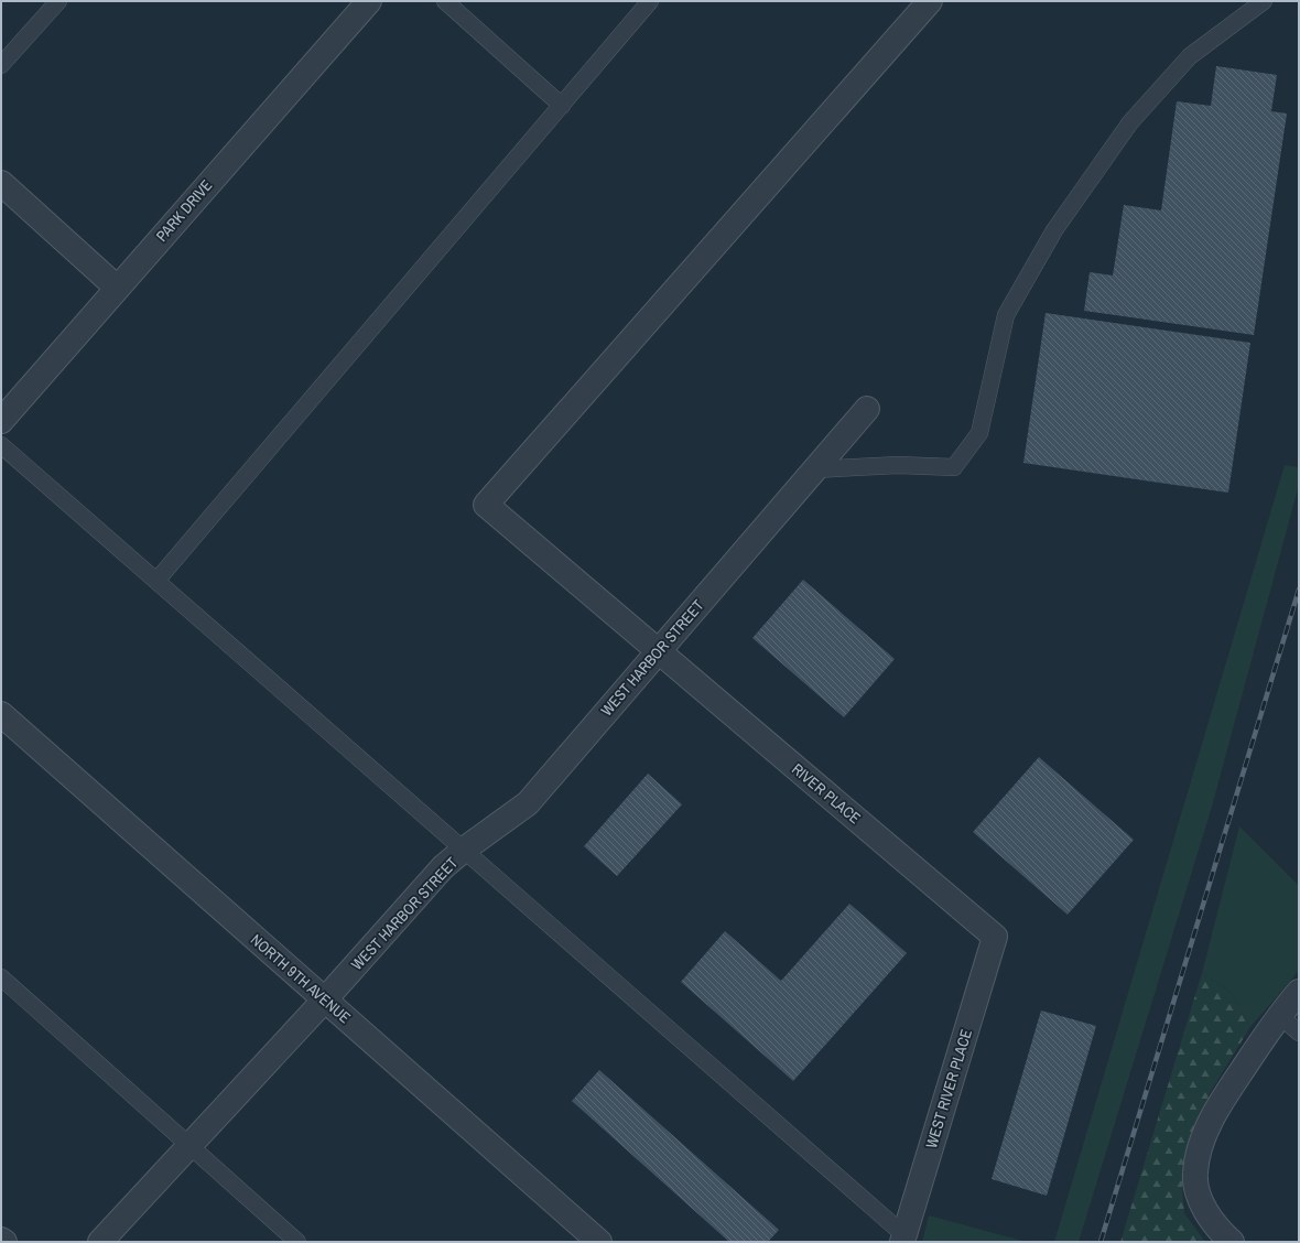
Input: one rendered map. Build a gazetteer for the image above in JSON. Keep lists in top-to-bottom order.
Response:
{
  "streets": {
    "street": [
      "PARK DRIVE",
      "WEST HARBOR STREET",
      "RIVER PLACE",
      "NORTH 9TH AVENUE",
      "WEST RIVER PLACE"
    ]
  },
  "crossings": [
    ["WEST HARBOR STREET", "RIVER PLACE"],
    ["WEST HARBOR STREET", "NORTH 9TH AVENUE"],
    ["RIVER PLACE", "WEST RIVER PLACE"]
  ]
}
